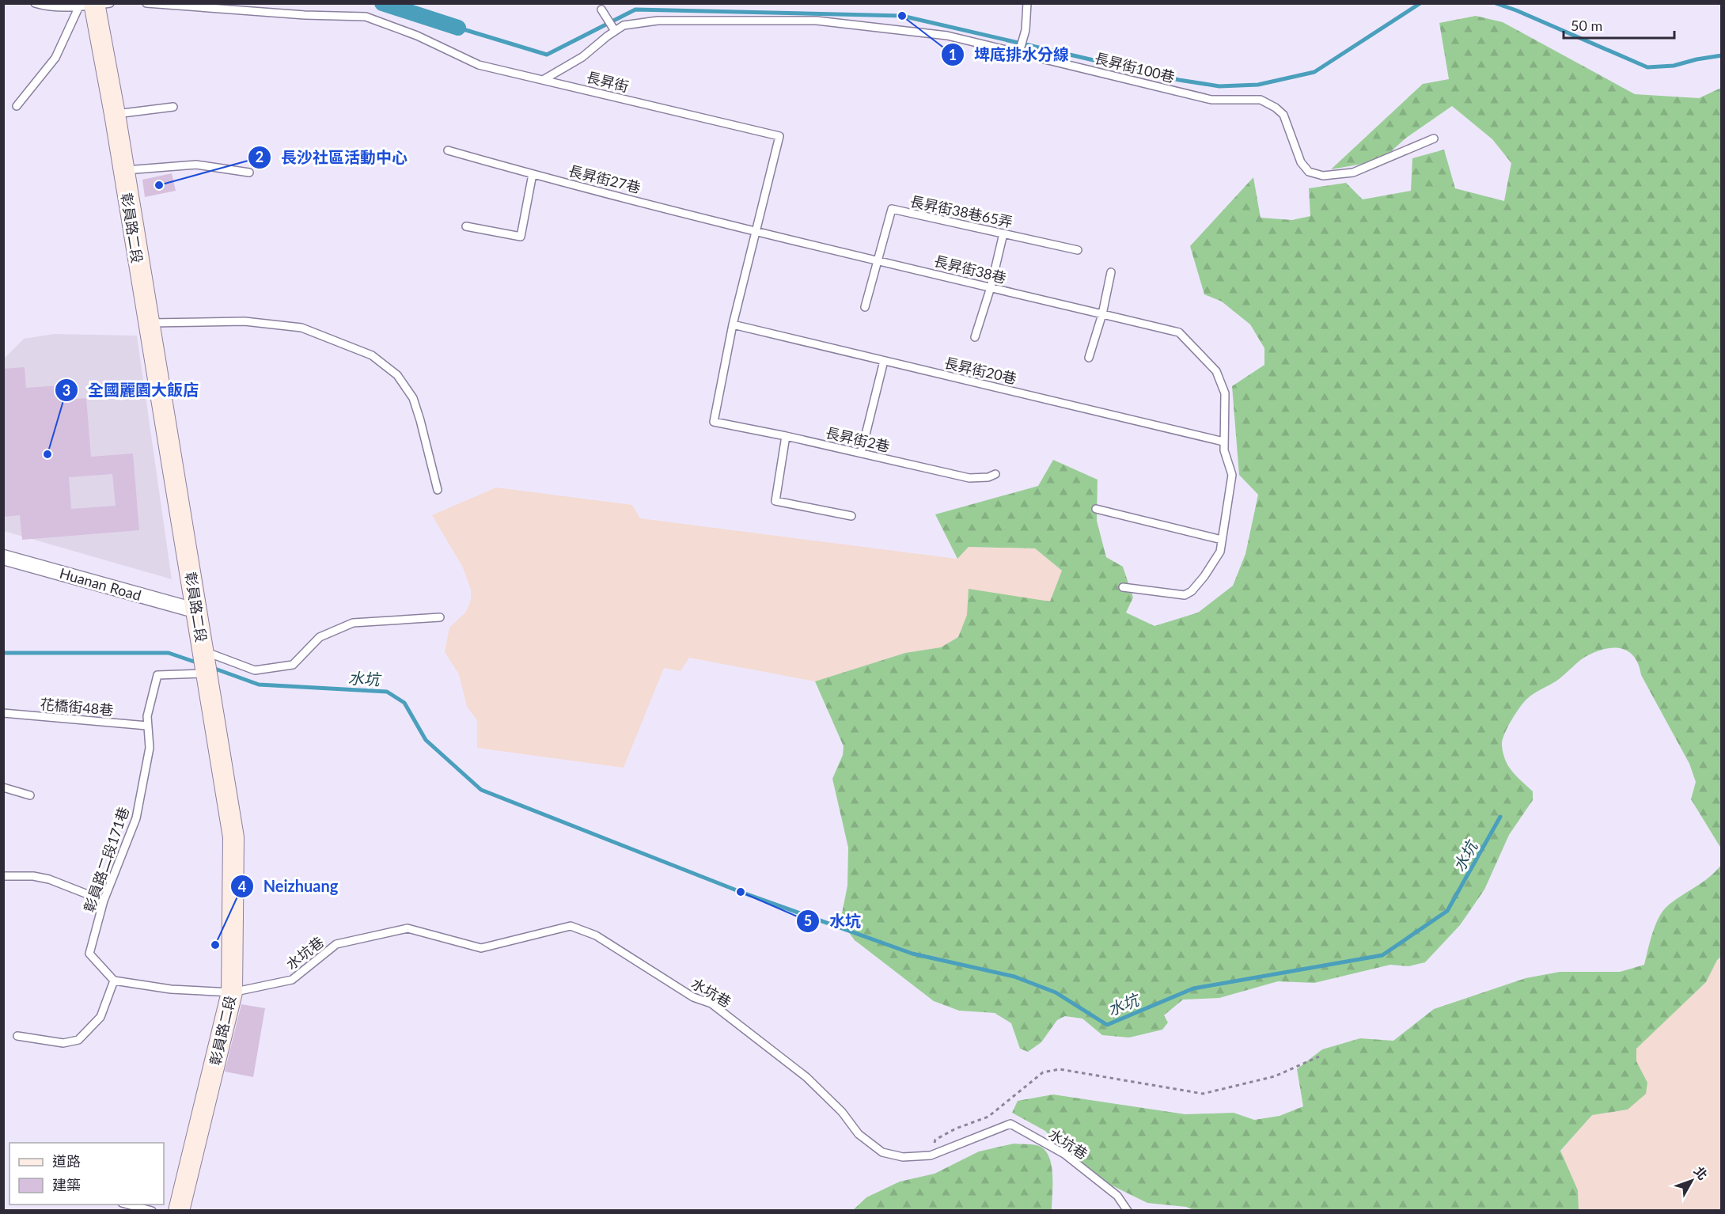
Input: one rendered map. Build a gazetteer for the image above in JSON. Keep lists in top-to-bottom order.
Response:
{
  "streets": {
    "main road": ["彰員路二段"],
    "street": ["Huanan Road"],
    "lane": [
      "長昇街100巷",
      "長昇街",
      "長昇街27巷",
      "長昇街38巷65弄",
      "長昇街38巷",
      "長昇街20巷",
      "長昇街2巷",
      "花橋街48巷",
      "彰員路二段171巷",
      "水坑巷"
    ]
  },
  "crossings": [
    ["長昇街100巷", "長昇街"],
    ["長昇街", "長昇街27巷"],
    ["長昇街", "長昇街38巷"],
    ["長昇街", "長昇街20巷"],
    ["長昇街", "長昇街2巷"],
    ["長昇街27巷", "長昇街38巷"],
    ["長昇街38巷65弄", "長昇街38巷"],
    ["彰員路二段", "Huanan Road"],
    ["彰員路二段", "彰員路二段171巷"],
    ["彰員路二段", "水坑巷"],
    ["長昇街38巷", "長昇街20巷"],
    ["花橋街48巷", "彰員路二段171巷"],
    ["彰員路二段171巷", "水坑巷"]
  ],
  "water": ["水坑"],
  "places": [
    "埤底排水分線",
    "長沙社區活動中心",
    "全國麗園大飯店",
    "水坑",
    "Neizhuang"
  ],
  "legend": ["道路", "建築"],
  "scale_bar": "50 m",
  "north": "top right"
}
